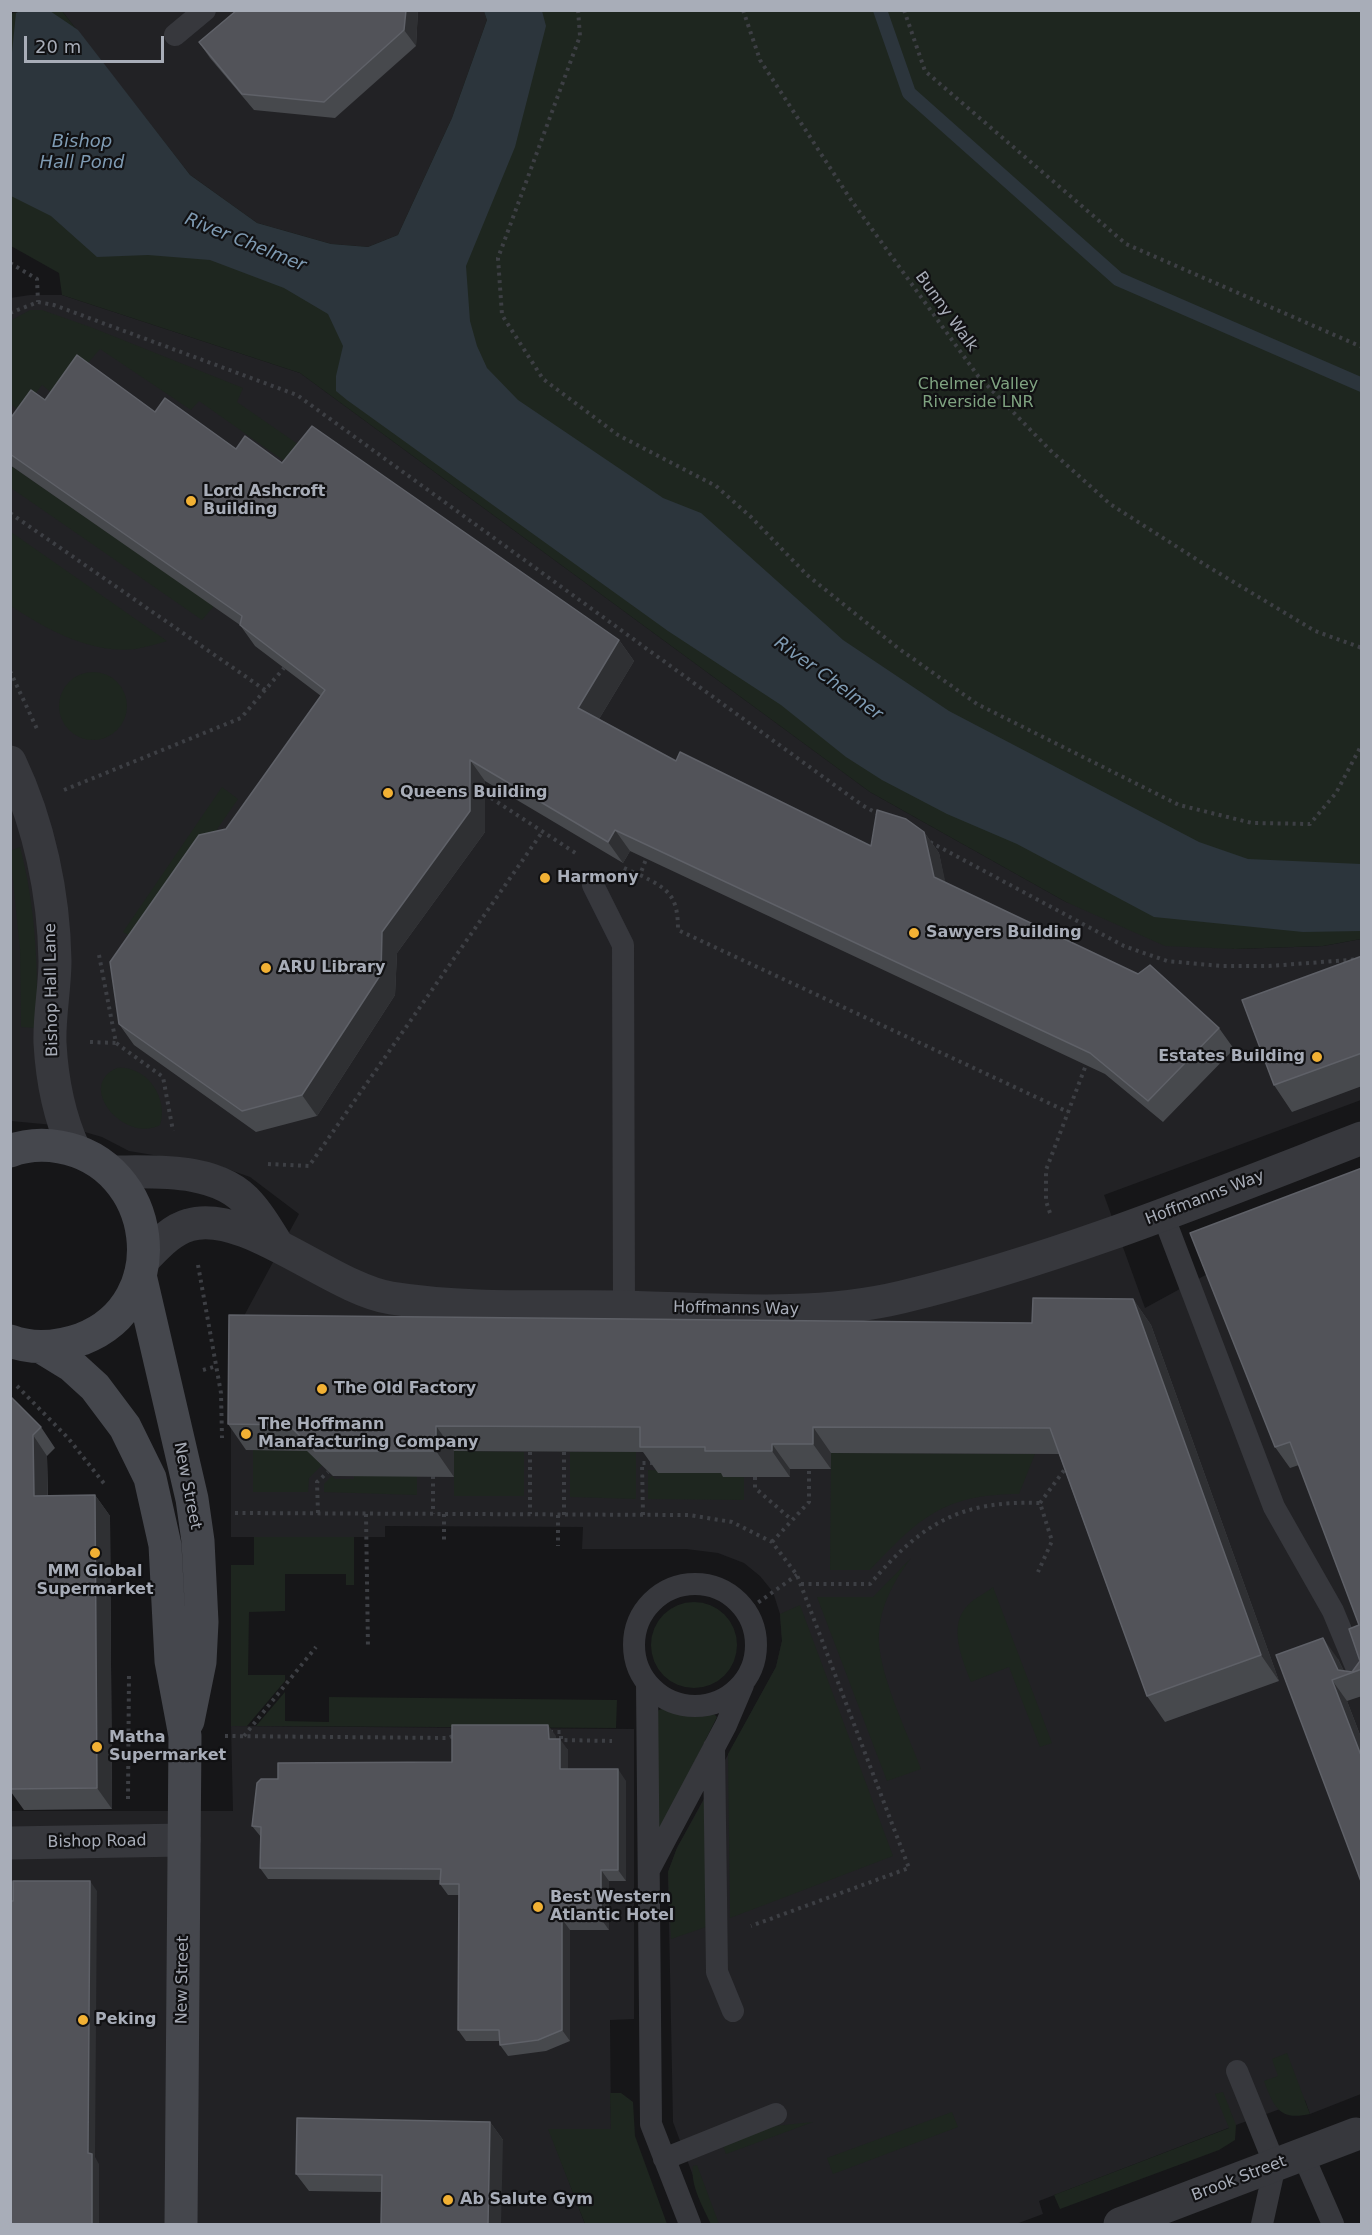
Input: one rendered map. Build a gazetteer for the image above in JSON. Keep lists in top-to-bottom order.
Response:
{
  "streets": {
    "main road": ["New Street"],
    "street": [
      "Bishop Hall Lane",
      "Hoffmanns Way",
      "Bishop Road",
      "Brook Street"
    ],
    "path": ["Bunny Walk"]
  },
  "crossings": [
    ["Bishop Hall Lane", "New Street"],
    ["Hoffmanns Way", "New Street"],
    ["New Street", "Bishop Road"]
  ],
  "water": ["Bishop Hall Pond", "River Chelmer"],
  "parks": ["Chelmer Valley Riverside LNR"],
  "places": [
    "Lord Ashcroft Building",
    "Queens Building",
    "Harmony",
    "Sawyers Building",
    "ARU Library",
    "Estates Building",
    "The Old Factory",
    "The Hoffmann Manafacturing Company",
    "MM Global Supermarket",
    "Matha Supermarket",
    "Best Western Atlantic Hotel",
    "Peking",
    "Ab Salute Gym"
  ],
  "scale_bar": "20 m"
}
